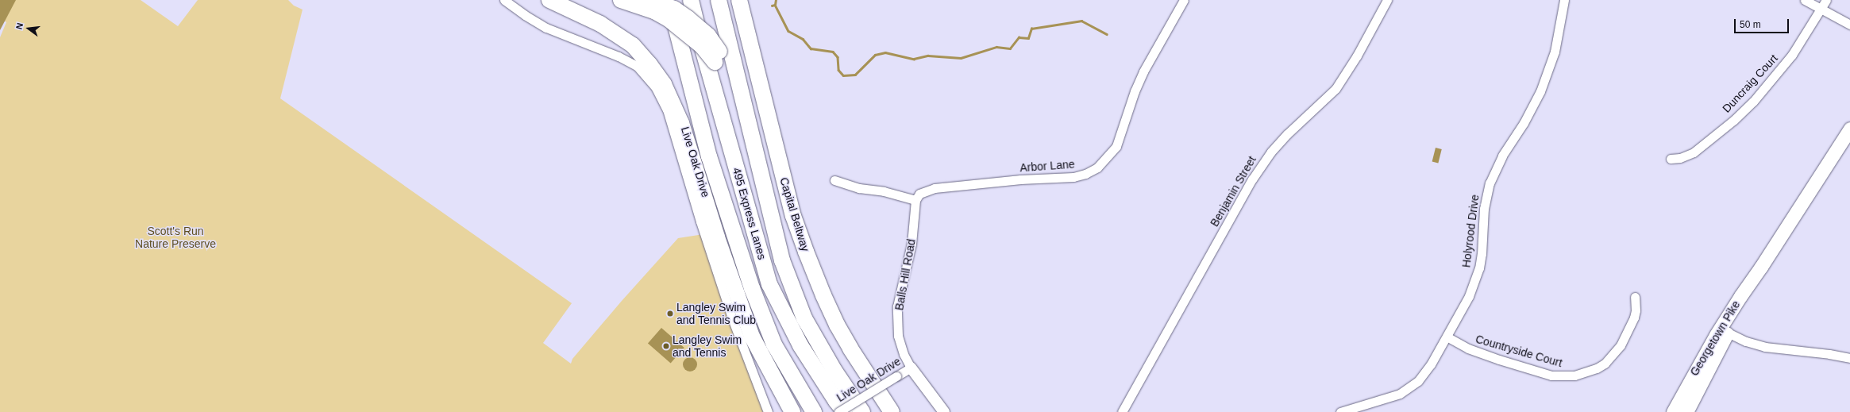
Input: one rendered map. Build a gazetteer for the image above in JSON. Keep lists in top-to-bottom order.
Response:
{
  "streets": {
    "highway": ["495 Express Lanes", "Capital Beltway"],
    "main road": ["Georgetown Pike"],
    "street": [
      "Duncraig Court",
      "Live Oak Drive",
      "Arbor Lane",
      "Benjamin Street",
      "Holyrood Drive",
      "Balls Hill Road",
      "Countryside Court"
    ]
  },
  "crossings": [
    ["Live Oak Drive", "Balls Hill Road"],
    ["Arbor Lane", "Balls Hill Road"],
    ["Holyrood Drive", "Countryside Court"]
  ],
  "parks": ["Scott's Run Nature Preserve"],
  "places": ["Langley Swim and Tennis Club", "Langley Swim and Tennis"],
  "scale_bar": "50 m",
  "north": "left"
}
